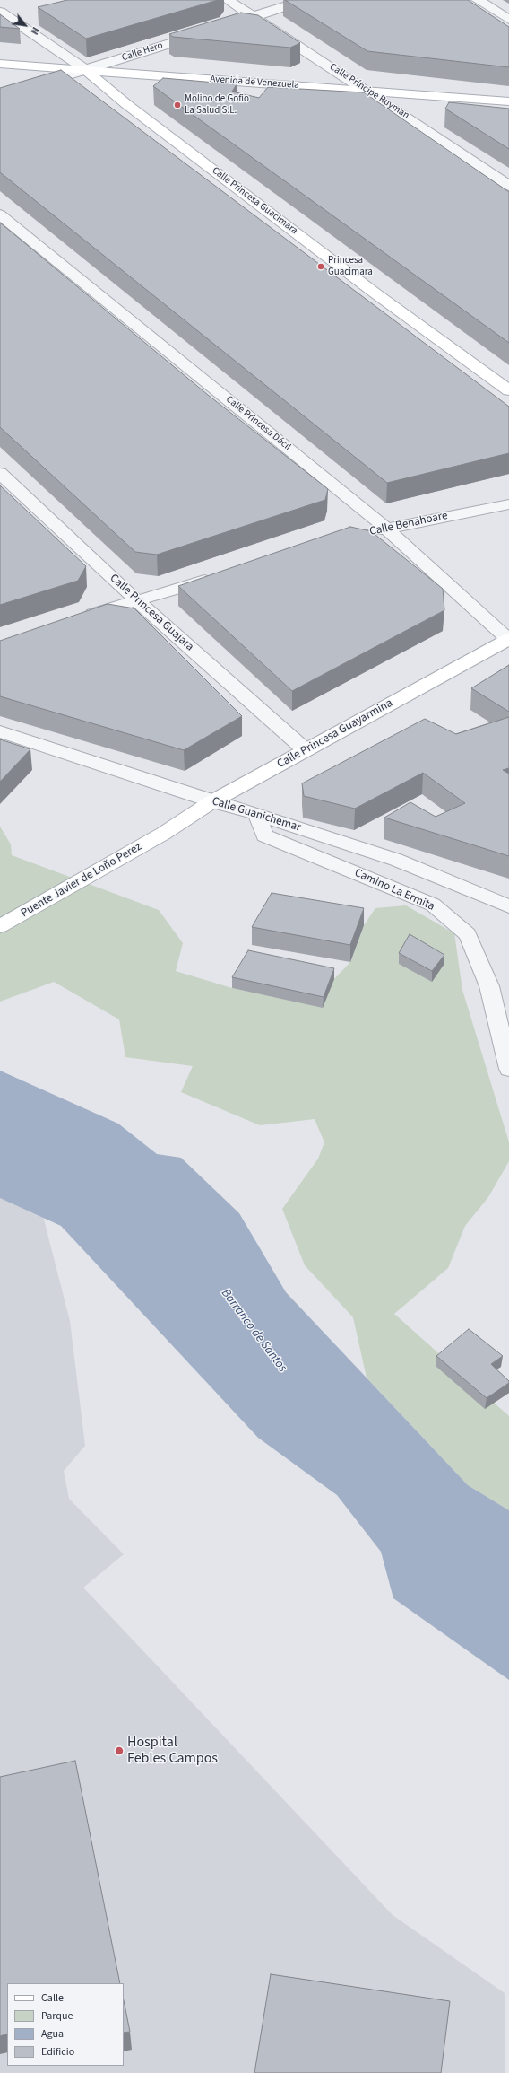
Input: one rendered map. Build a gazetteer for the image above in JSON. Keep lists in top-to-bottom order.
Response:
{
  "streets": {
    "street": [
      "Calle Hero",
      "Avenida de Venezuela",
      "Calle Príncipe Ruyman",
      "Calle Princesa Guacimara",
      "Calle Princesa Dácil",
      "Calle Benahoare",
      "Calle Princesa Guajara",
      "Calle Princesa Guayarmina",
      "Calle Guanichemar",
      "Puente Javier de Loño Perez",
      "Camino La Ermita"
    ]
  },
  "crossings": [
    ["Calle Hero", "Avenida de Venezuela"],
    ["Calle Hero", "Calle Princesa Guacimara"],
    ["Avenida de Venezuela", "Calle Príncipe Ruyman"],
    ["Avenida de Venezuela", "Calle Princesa Guacimara"],
    ["Calle Princesa Dácil", "Calle Benahoare"],
    ["Calle Princesa Dácil", "Calle Princesa Guayarmina"],
    ["Calle Princesa Guajara", "Calle Princesa Guayarmina"],
    ["Calle Princesa Guayarmina", "Calle Guanichemar"],
    ["Calle Princesa Guayarmina", "Puente Javier de Loño Perez"],
    ["Calle Guanichemar", "Camino La Ermita"]
  ],
  "water": ["Barranco de Santos"],
  "places": ["Molino de Gofio La Salud S.L.", "Princesa Guacimara", "Hospital Febles Campos"],
  "legend": [
    "Calle",
    "Parque",
    "Agua",
    "Edificio"
  ],
  "north": "bottom right"
}
